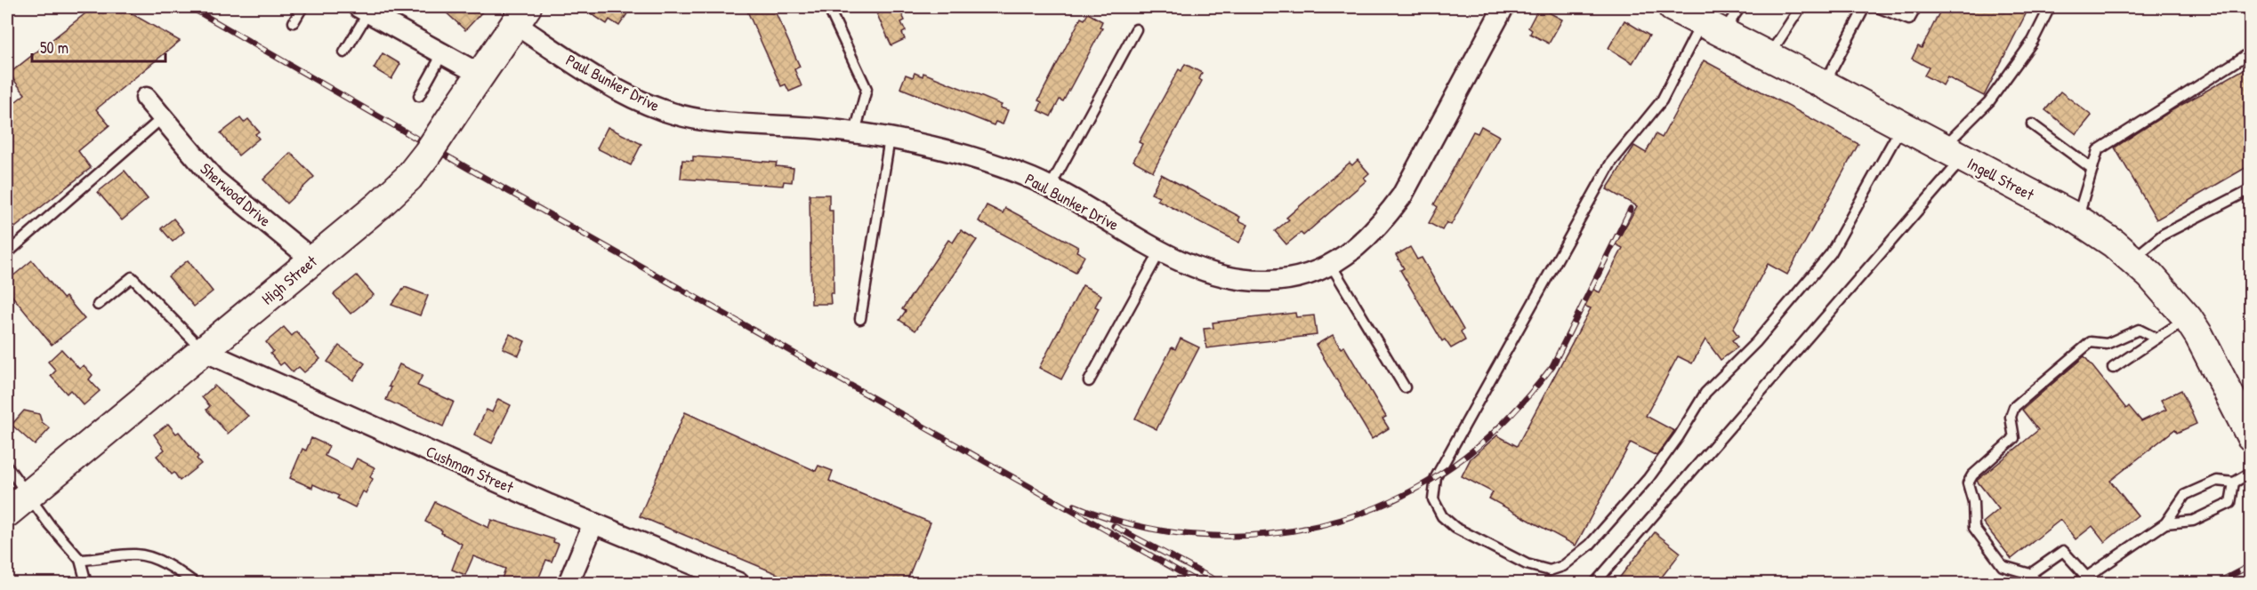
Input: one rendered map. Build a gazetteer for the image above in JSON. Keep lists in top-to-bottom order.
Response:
{
  "streets": {
    "street": [
      "Paul Bunker Drive",
      "Ingell Street",
      "Sherwood Drive",
      "High Street",
      "Cushman Street"
    ]
  },
  "crossings": [
    ["Paul Bunker Drive", "High Street"],
    ["Sherwood Drive", "High Street"],
    ["High Street", "Cushman Street"]
  ],
  "scale_bar": "50 m"
}
